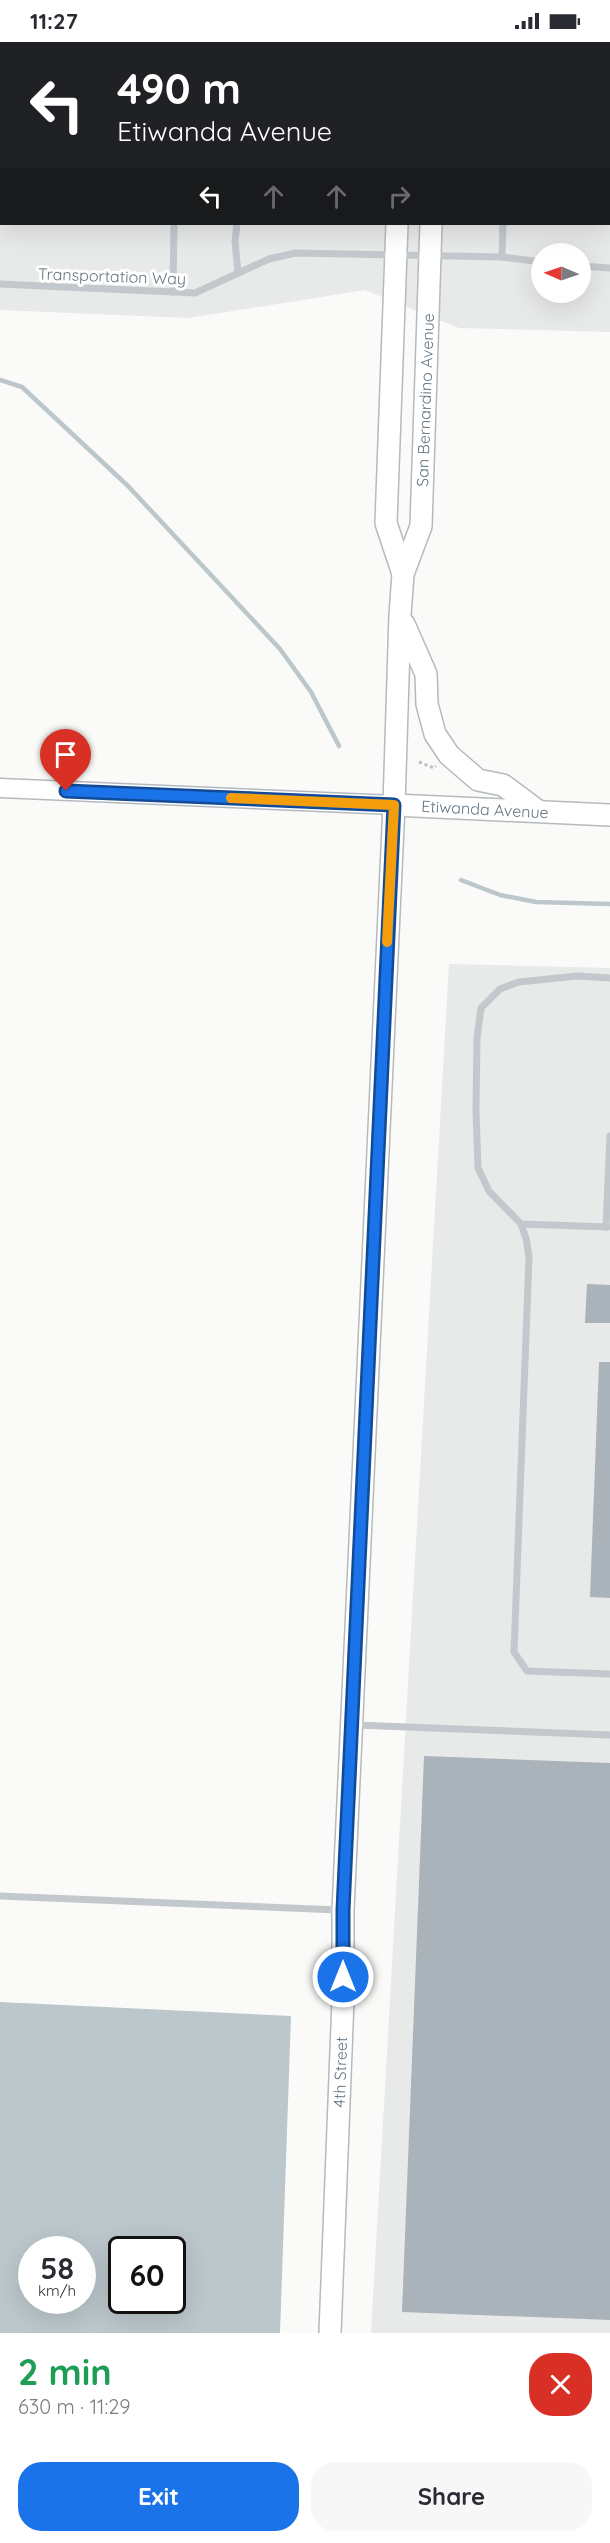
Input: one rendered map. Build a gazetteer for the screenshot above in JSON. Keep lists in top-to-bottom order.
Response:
{
  "streets": {
    "main road": ["San Bernardino Avenue", "Etiwanda Avenue", "4th Street"],
    "lane": ["Transportation Way"]
  },
  "crossings": [
    ["Transportation Way", "San Bernardino Avenue"],
    ["San Bernardino Avenue", "Etiwanda Avenue"],
    ["San Bernardino Avenue", "4th Street"],
    ["Etiwanda Avenue", "4th Street"]
  ],
  "north": "left",
  "page": {
    "status": "11:27",
    "turn": ["490 m", "Etiwanda Avenue"],
    "speed": "58 km/h",
    "limit": "60",
    "heading": ["2 min", "630 m · 11:29"],
    "buttons": ["Exit", "Share"]
  }
}
